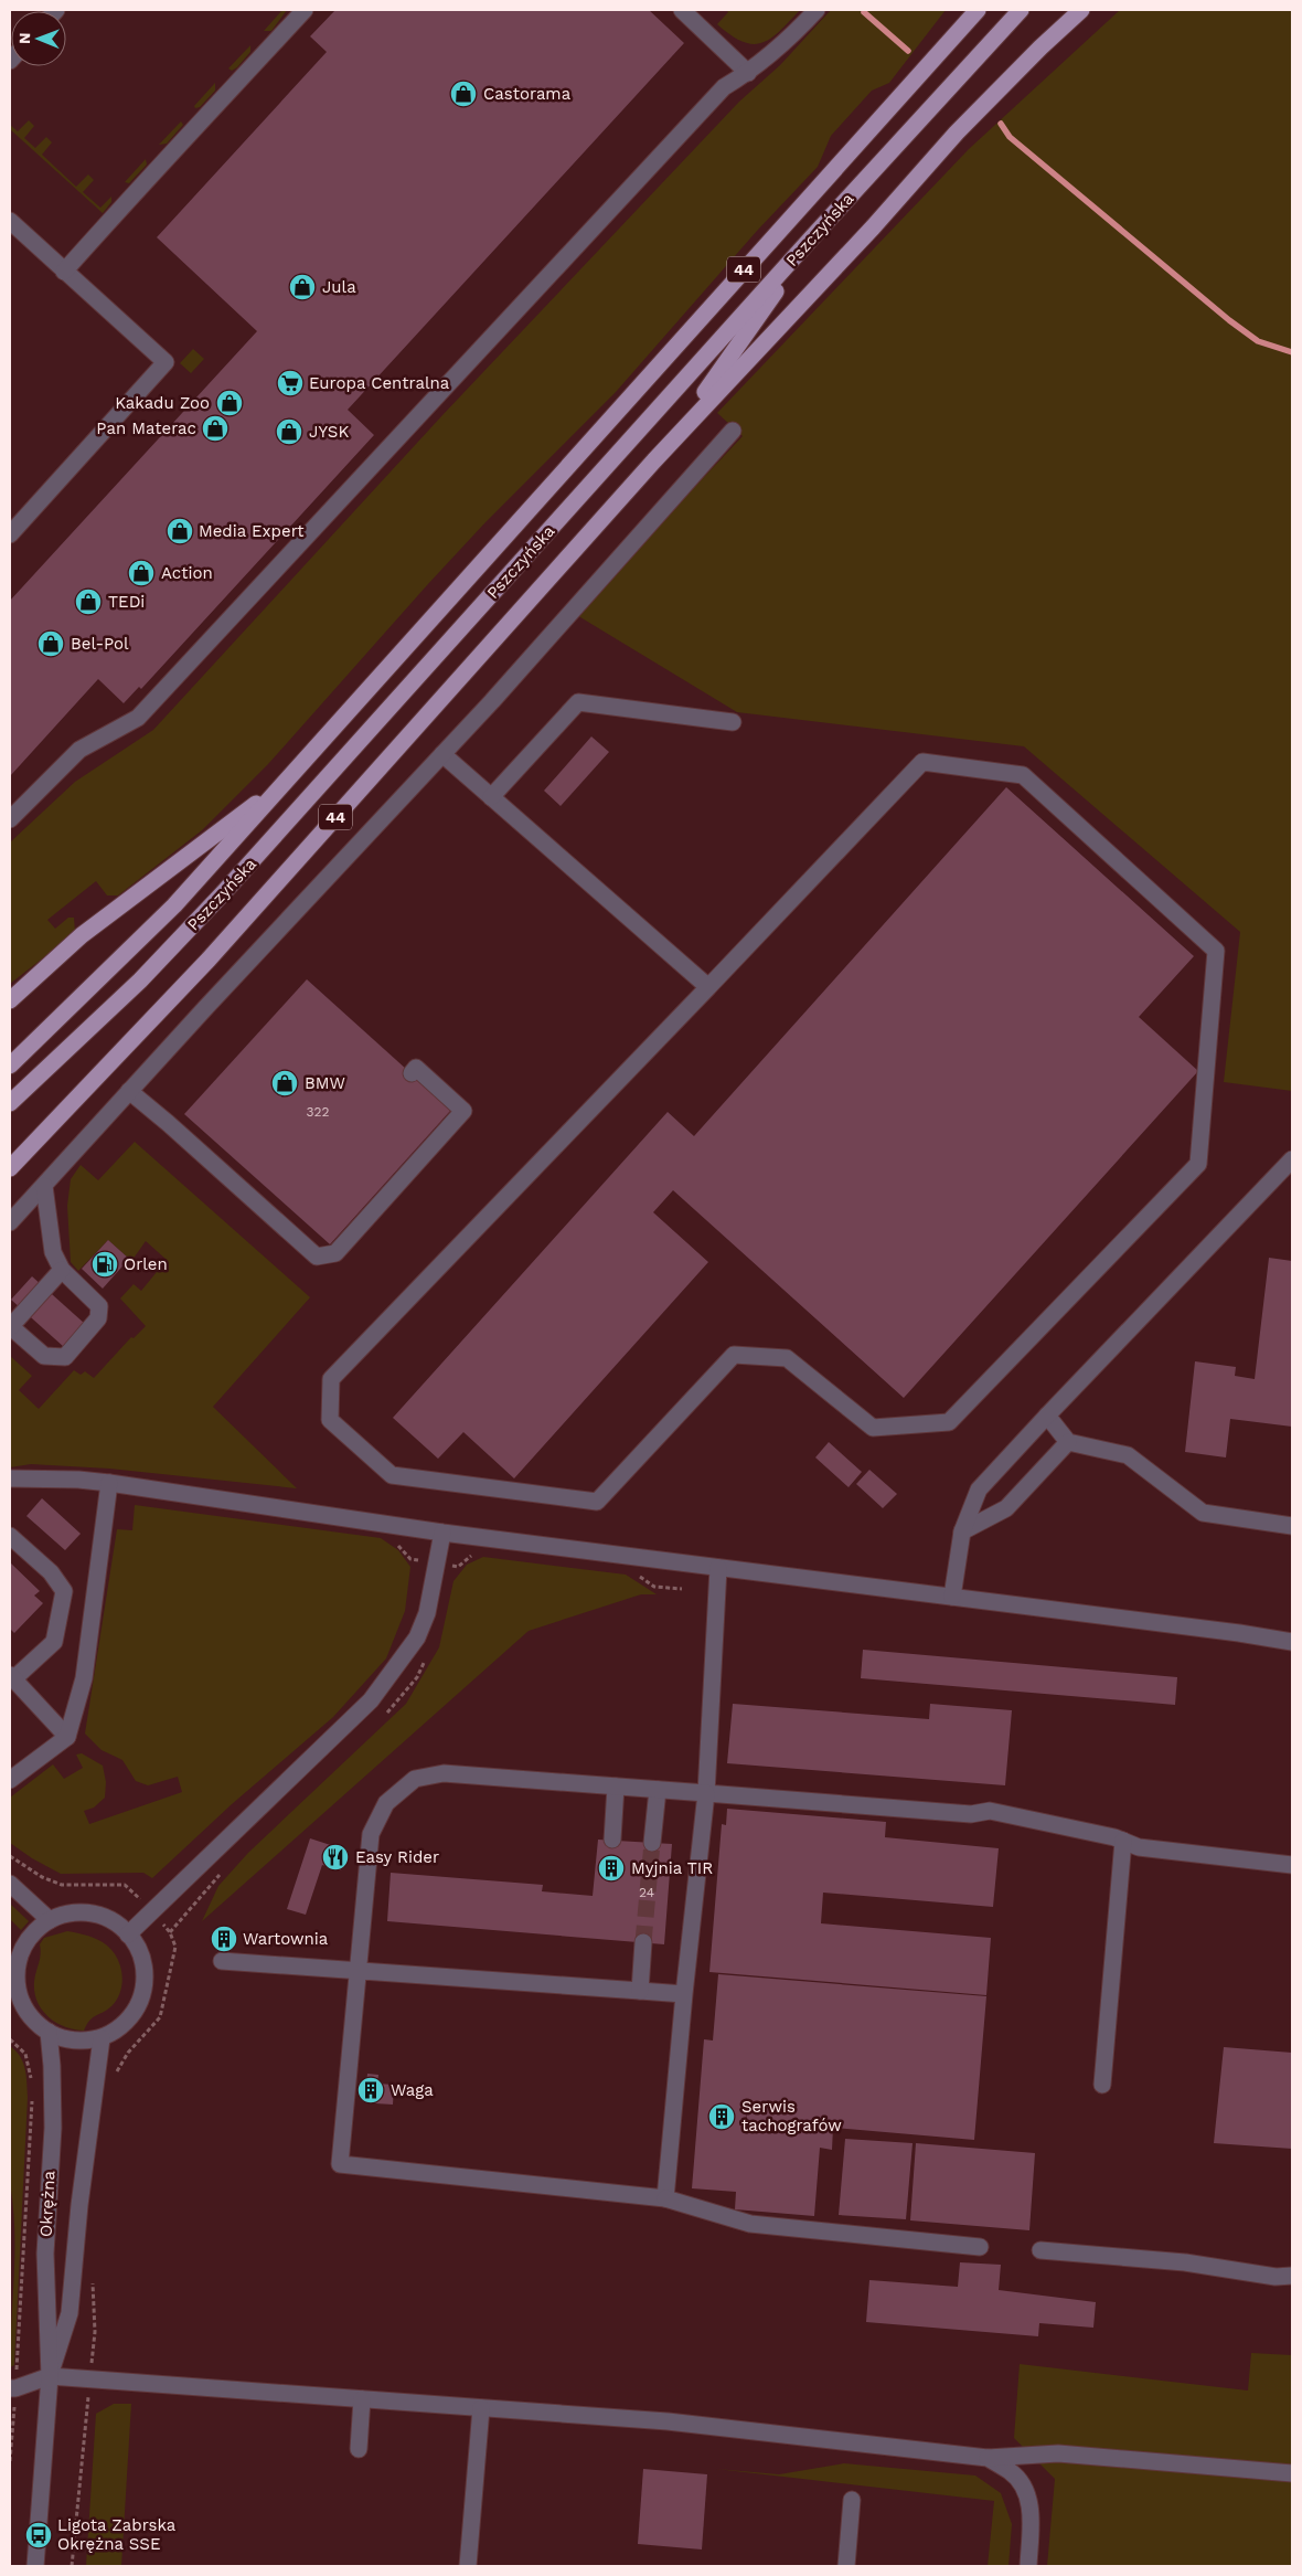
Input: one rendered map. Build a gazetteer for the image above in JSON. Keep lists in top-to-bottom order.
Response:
{
  "streets": {
    "main road": ["Pszczyńska", "44"],
    "street": ["Okrężna"]
  },
  "crossings": [
    ["Pszczyńska", "44"]
  ],
  "places": {
    "shop": [
      "Castorama",
      "Jula",
      "Kakadu Zoo",
      "Pan Materac",
      "JYSK",
      "Media Expert",
      "Action",
      "TEDi",
      "Bel-Pol",
      "BMW"
    ],
    "supermarket": ["Europa Centralna"],
    "fuel station": ["Orlen"],
    "restaurant": ["Easy Rider"],
    "building": [
      "Myjnia TIR",
      "Wartownia",
      "Waga",
      "Serwis tachografów"
    ],
    "bus stop": ["Ligota Zabrska Okrężna SSE"]
  },
  "house_numbers": ["322", "24"],
  "north": "left"
}
